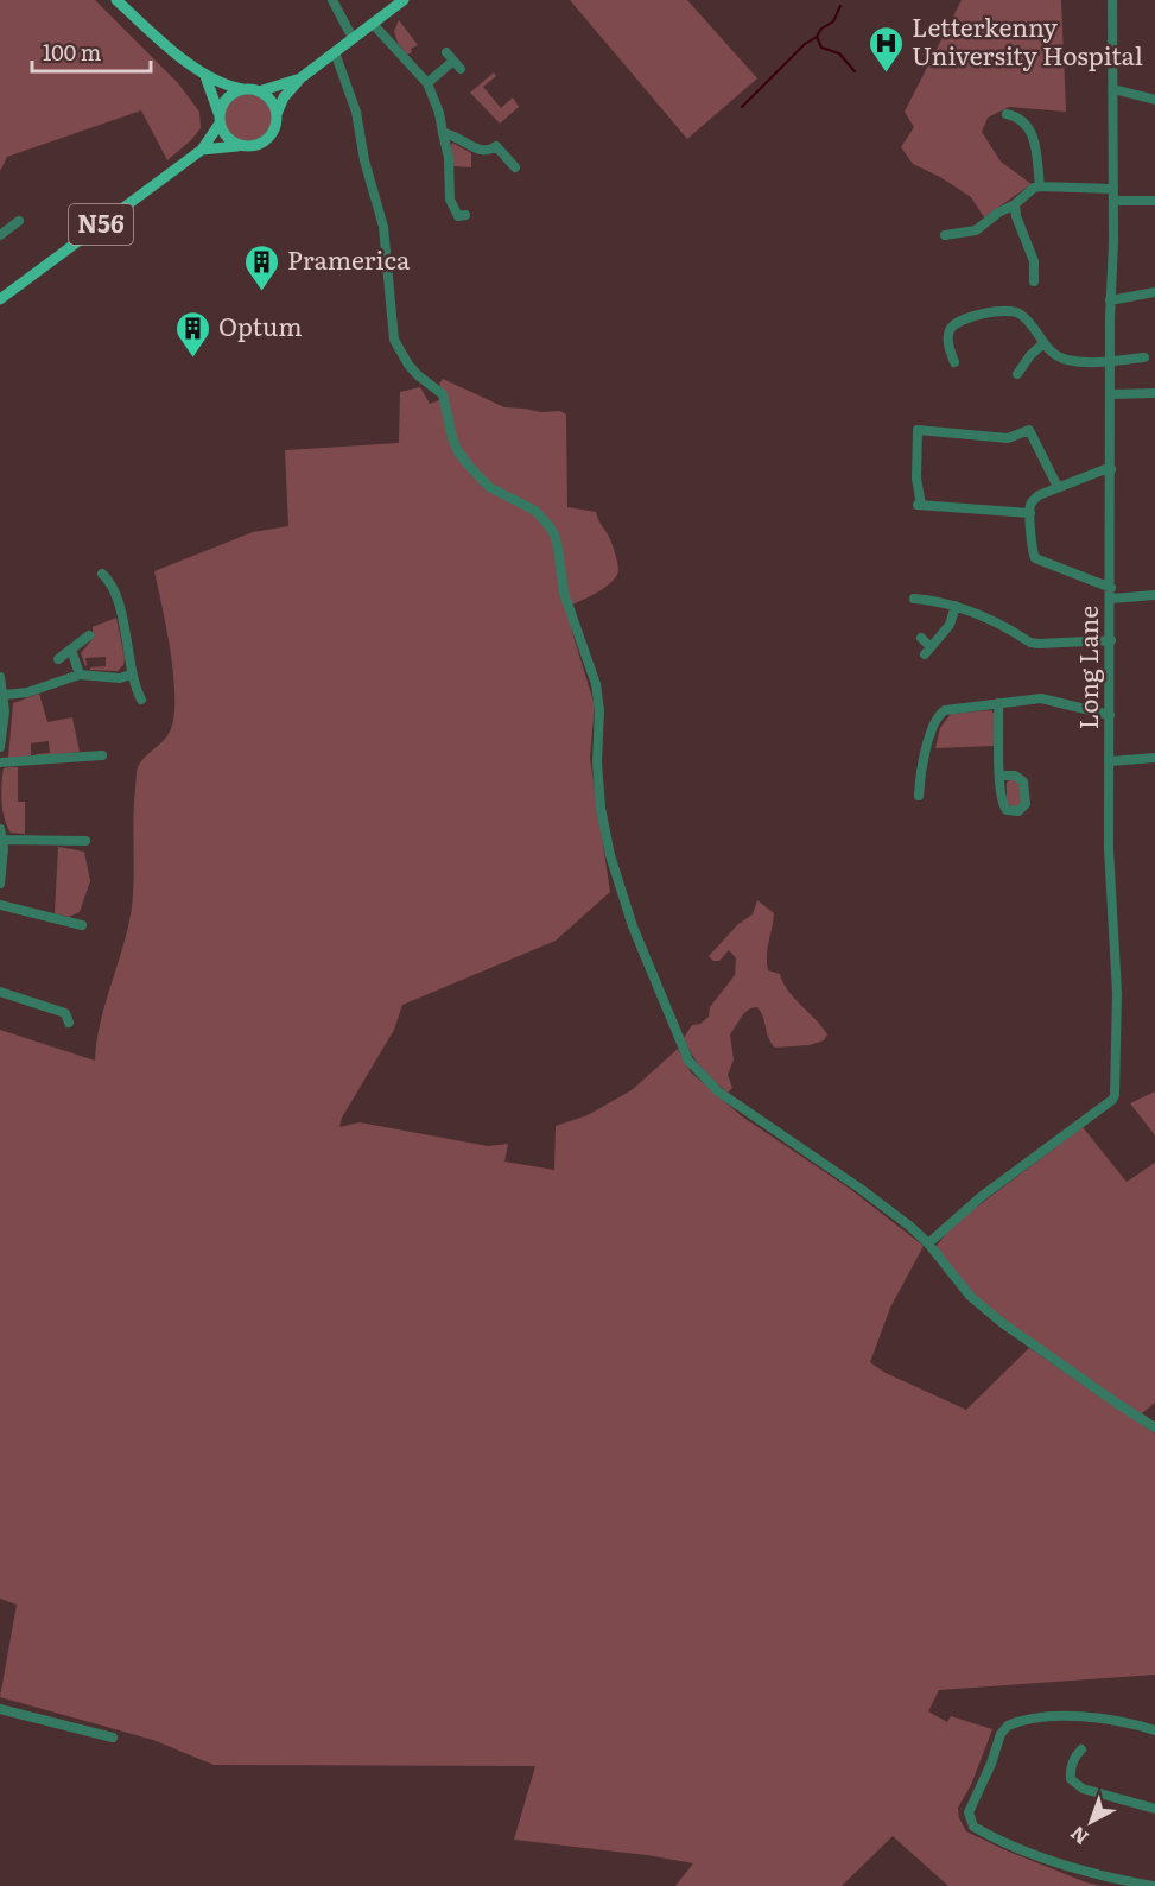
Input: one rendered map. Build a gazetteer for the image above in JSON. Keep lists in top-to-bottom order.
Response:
{
  "streets": {
    "main road": ["N56"],
    "street": ["Long Lane"]
  },
  "places": {
    "hospital": ["Letterkenny University Hospital"],
    "building": ["Pramerica", "Optum"]
  },
  "scale_bar": "100 m",
  "north": "bottom left"
}
